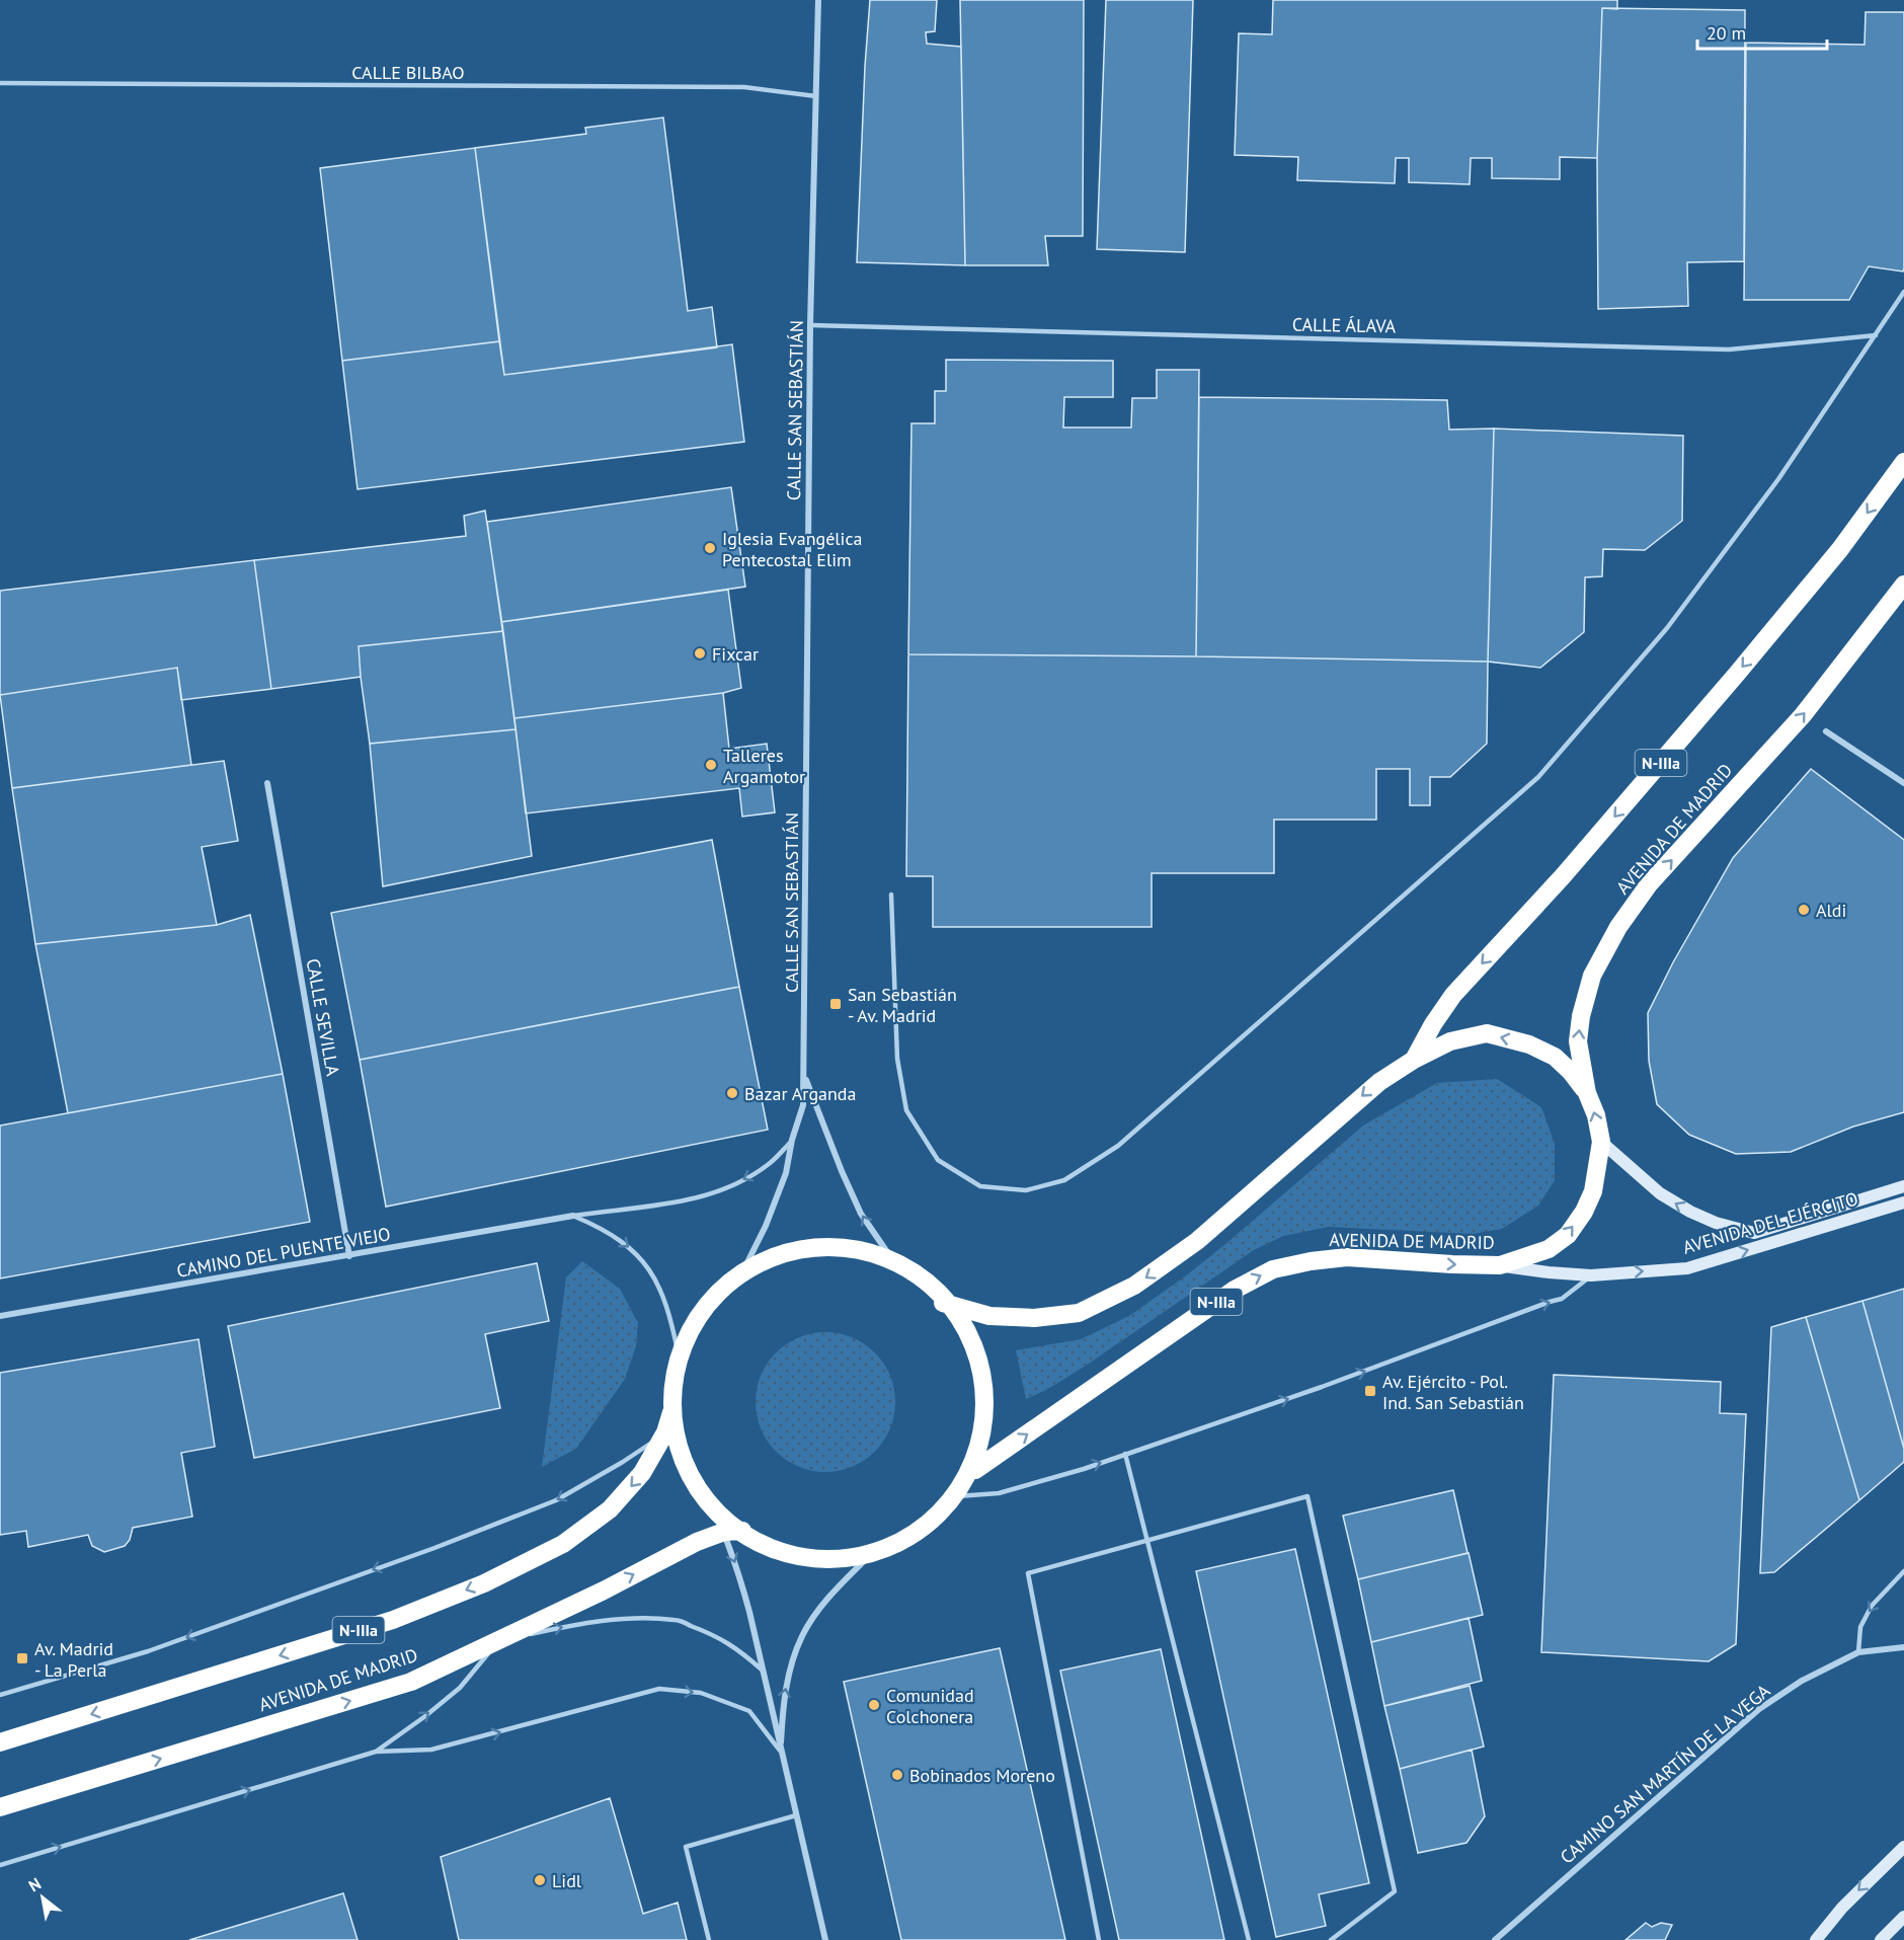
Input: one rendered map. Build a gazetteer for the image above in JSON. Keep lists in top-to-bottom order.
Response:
{
  "streets": {
    "highway": ["N-IIIa", "AVENIDA DE MADRID"],
    "main road": ["AVENIDA DEL EJÉRCITO"],
    "street": [
      "CALLE SAN SEBASTIÁN",
      "CALLE SEVILLA",
      "CAMINO DEL PUENTE VIEJO",
      "CAMINO SAN MARTÍN DE LA VEGA"
    ],
    "lane": ["CALLE BILBAO", "CALLE ÁLAVA"]
  },
  "crossings": [
    ["CALLE BILBAO", "CALLE SAN SEBASTIÁN"],
    ["CALLE ÁLAVA", "CALLE SAN SEBASTIÁN"],
    ["CALLE SAN SEBASTIÁN", "N-IIIa"],
    ["N-IIIa", "AVENIDA DE MADRID"],
    ["AVENIDA DE MADRID", "AVENIDA DEL EJÉRCITO"],
    ["CALLE SEVILLA", "CAMINO DEL PUENTE VIEJO"]
  ],
  "places": {
    "other": [
      "Iglesia Evangélica Pentecostal Elim",
      "Fixcar",
      "Talleres Argamotor",
      "Aldi",
      "Bazar Arganda",
      "Comunidad Colchonera",
      "Bobinados Moreno",
      "Lidl"
    ],
    "transit": ["San Sebastián - Av. Madrid", "Av. Ejército - Pol. Ind. San Sebastián", "Av. Madrid - La Perla"]
  },
  "scale_bar": "20 m",
  "north": "top left"
}
